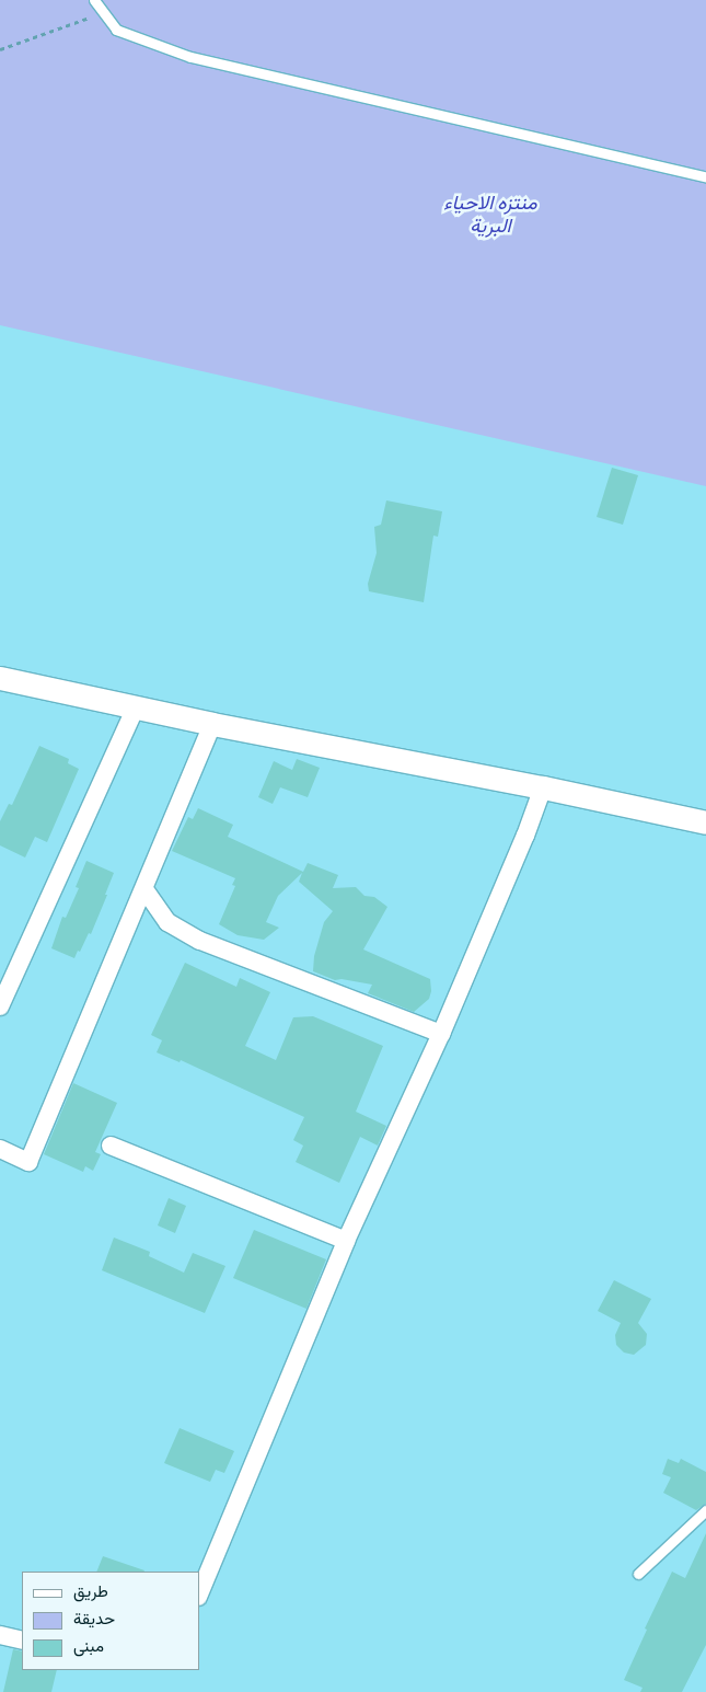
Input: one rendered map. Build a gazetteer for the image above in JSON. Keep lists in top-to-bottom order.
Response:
{
  "parks": ["منتزه الاحياء البرية"],
  "legend": ["طريق", "حديقة", "مبنى"]
}
